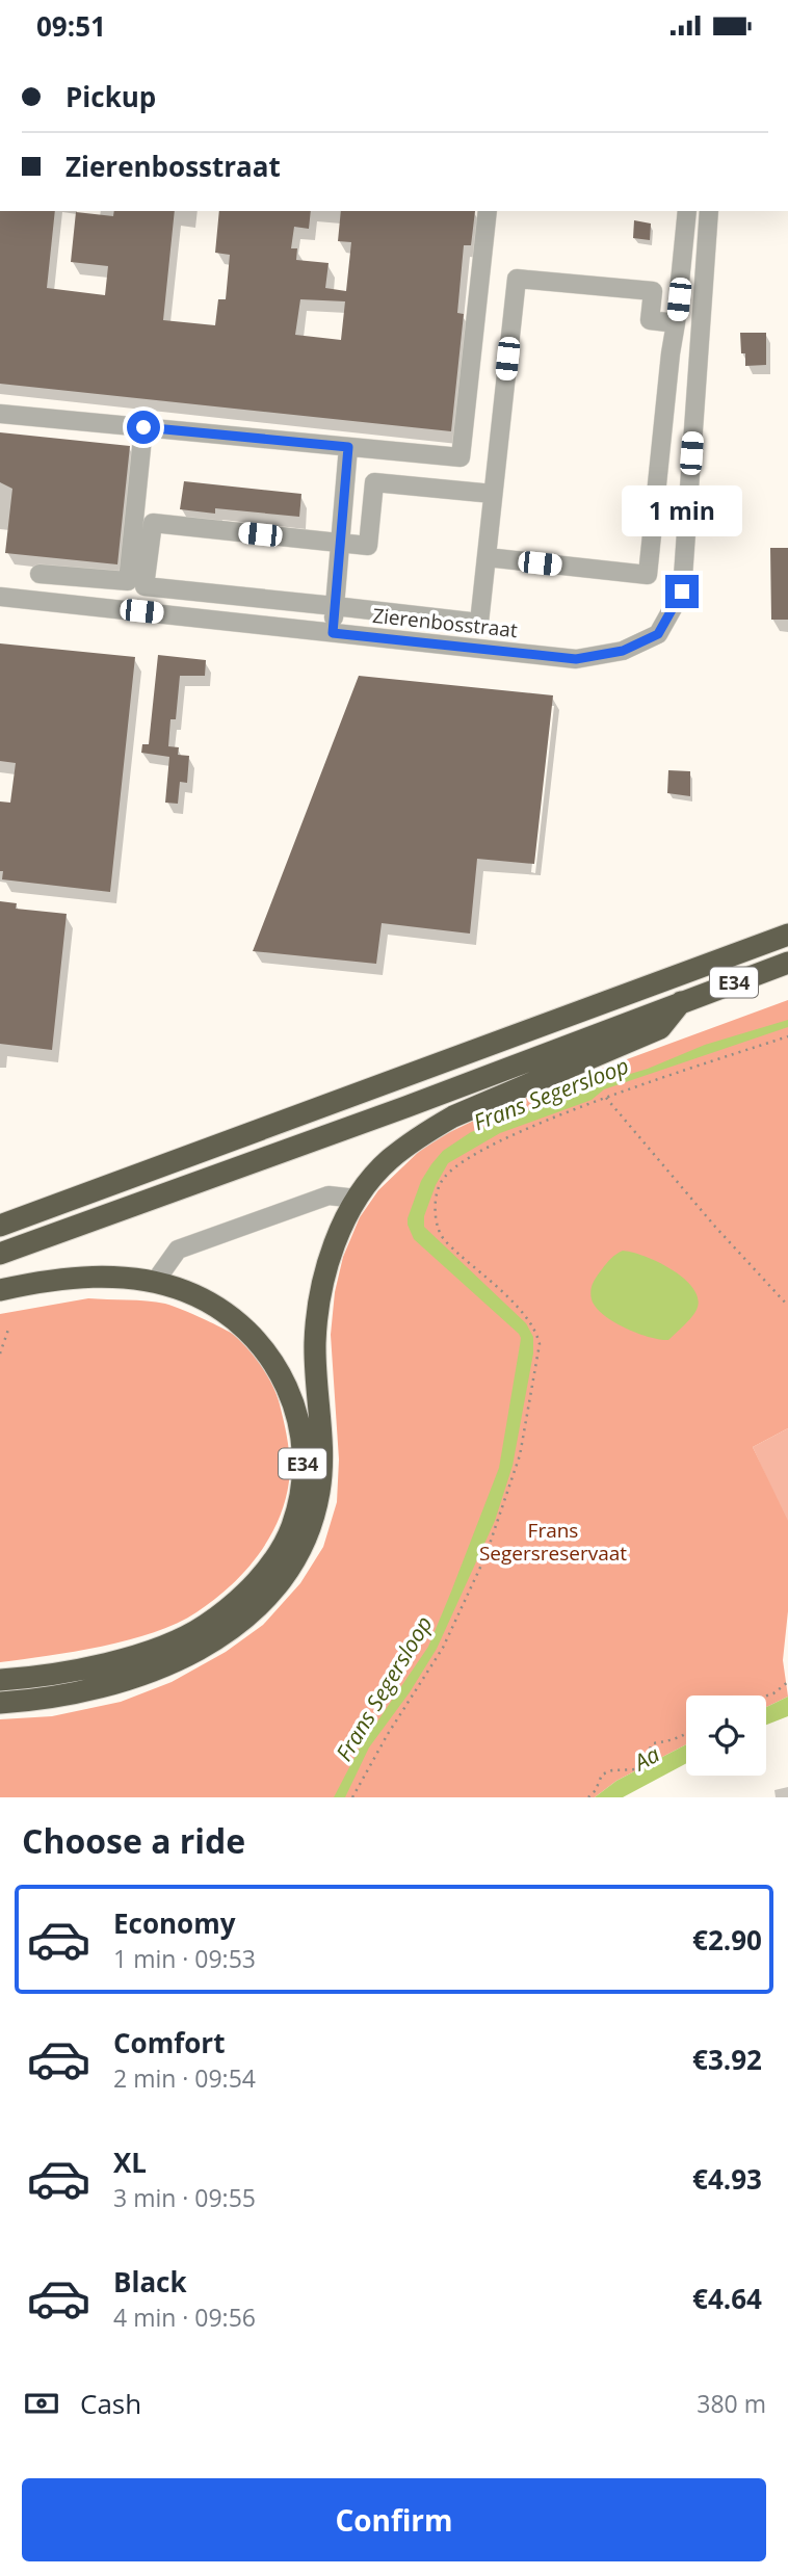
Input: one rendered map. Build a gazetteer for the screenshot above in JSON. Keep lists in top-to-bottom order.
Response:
{
  "streets": {
    "highway": ["E34"],
    "street": ["Zierenbosstraat"]
  },
  "water": ["Frans Segersloop", "Aa"],
  "parks": ["Frans Segersreservaat"],
  "page": {
    "status": "09:51",
    "banner": ["Pickup", "Zierenbosstraat"],
    "bubble": "1 min",
    "heading": "Choose a ride",
    "list": [
      {
        "name": "Economy",
        "note": "1 min · 09:53",
        "value": "€2.90"
      },
      {
        "name": "Comfort",
        "note": "2 min · 09:54",
        "value": "€3.92"
      },
      {
        "name": "XL",
        "note": "3 min · 09:55",
        "value": "€4.93"
      },
      {
        "name": "Black",
        "note": "4 min · 09:56",
        "value": "€4.64"
      }
    ],
    "pay": ["Cash", "380 m"],
    "buttons": "Confirm"
  }
}
